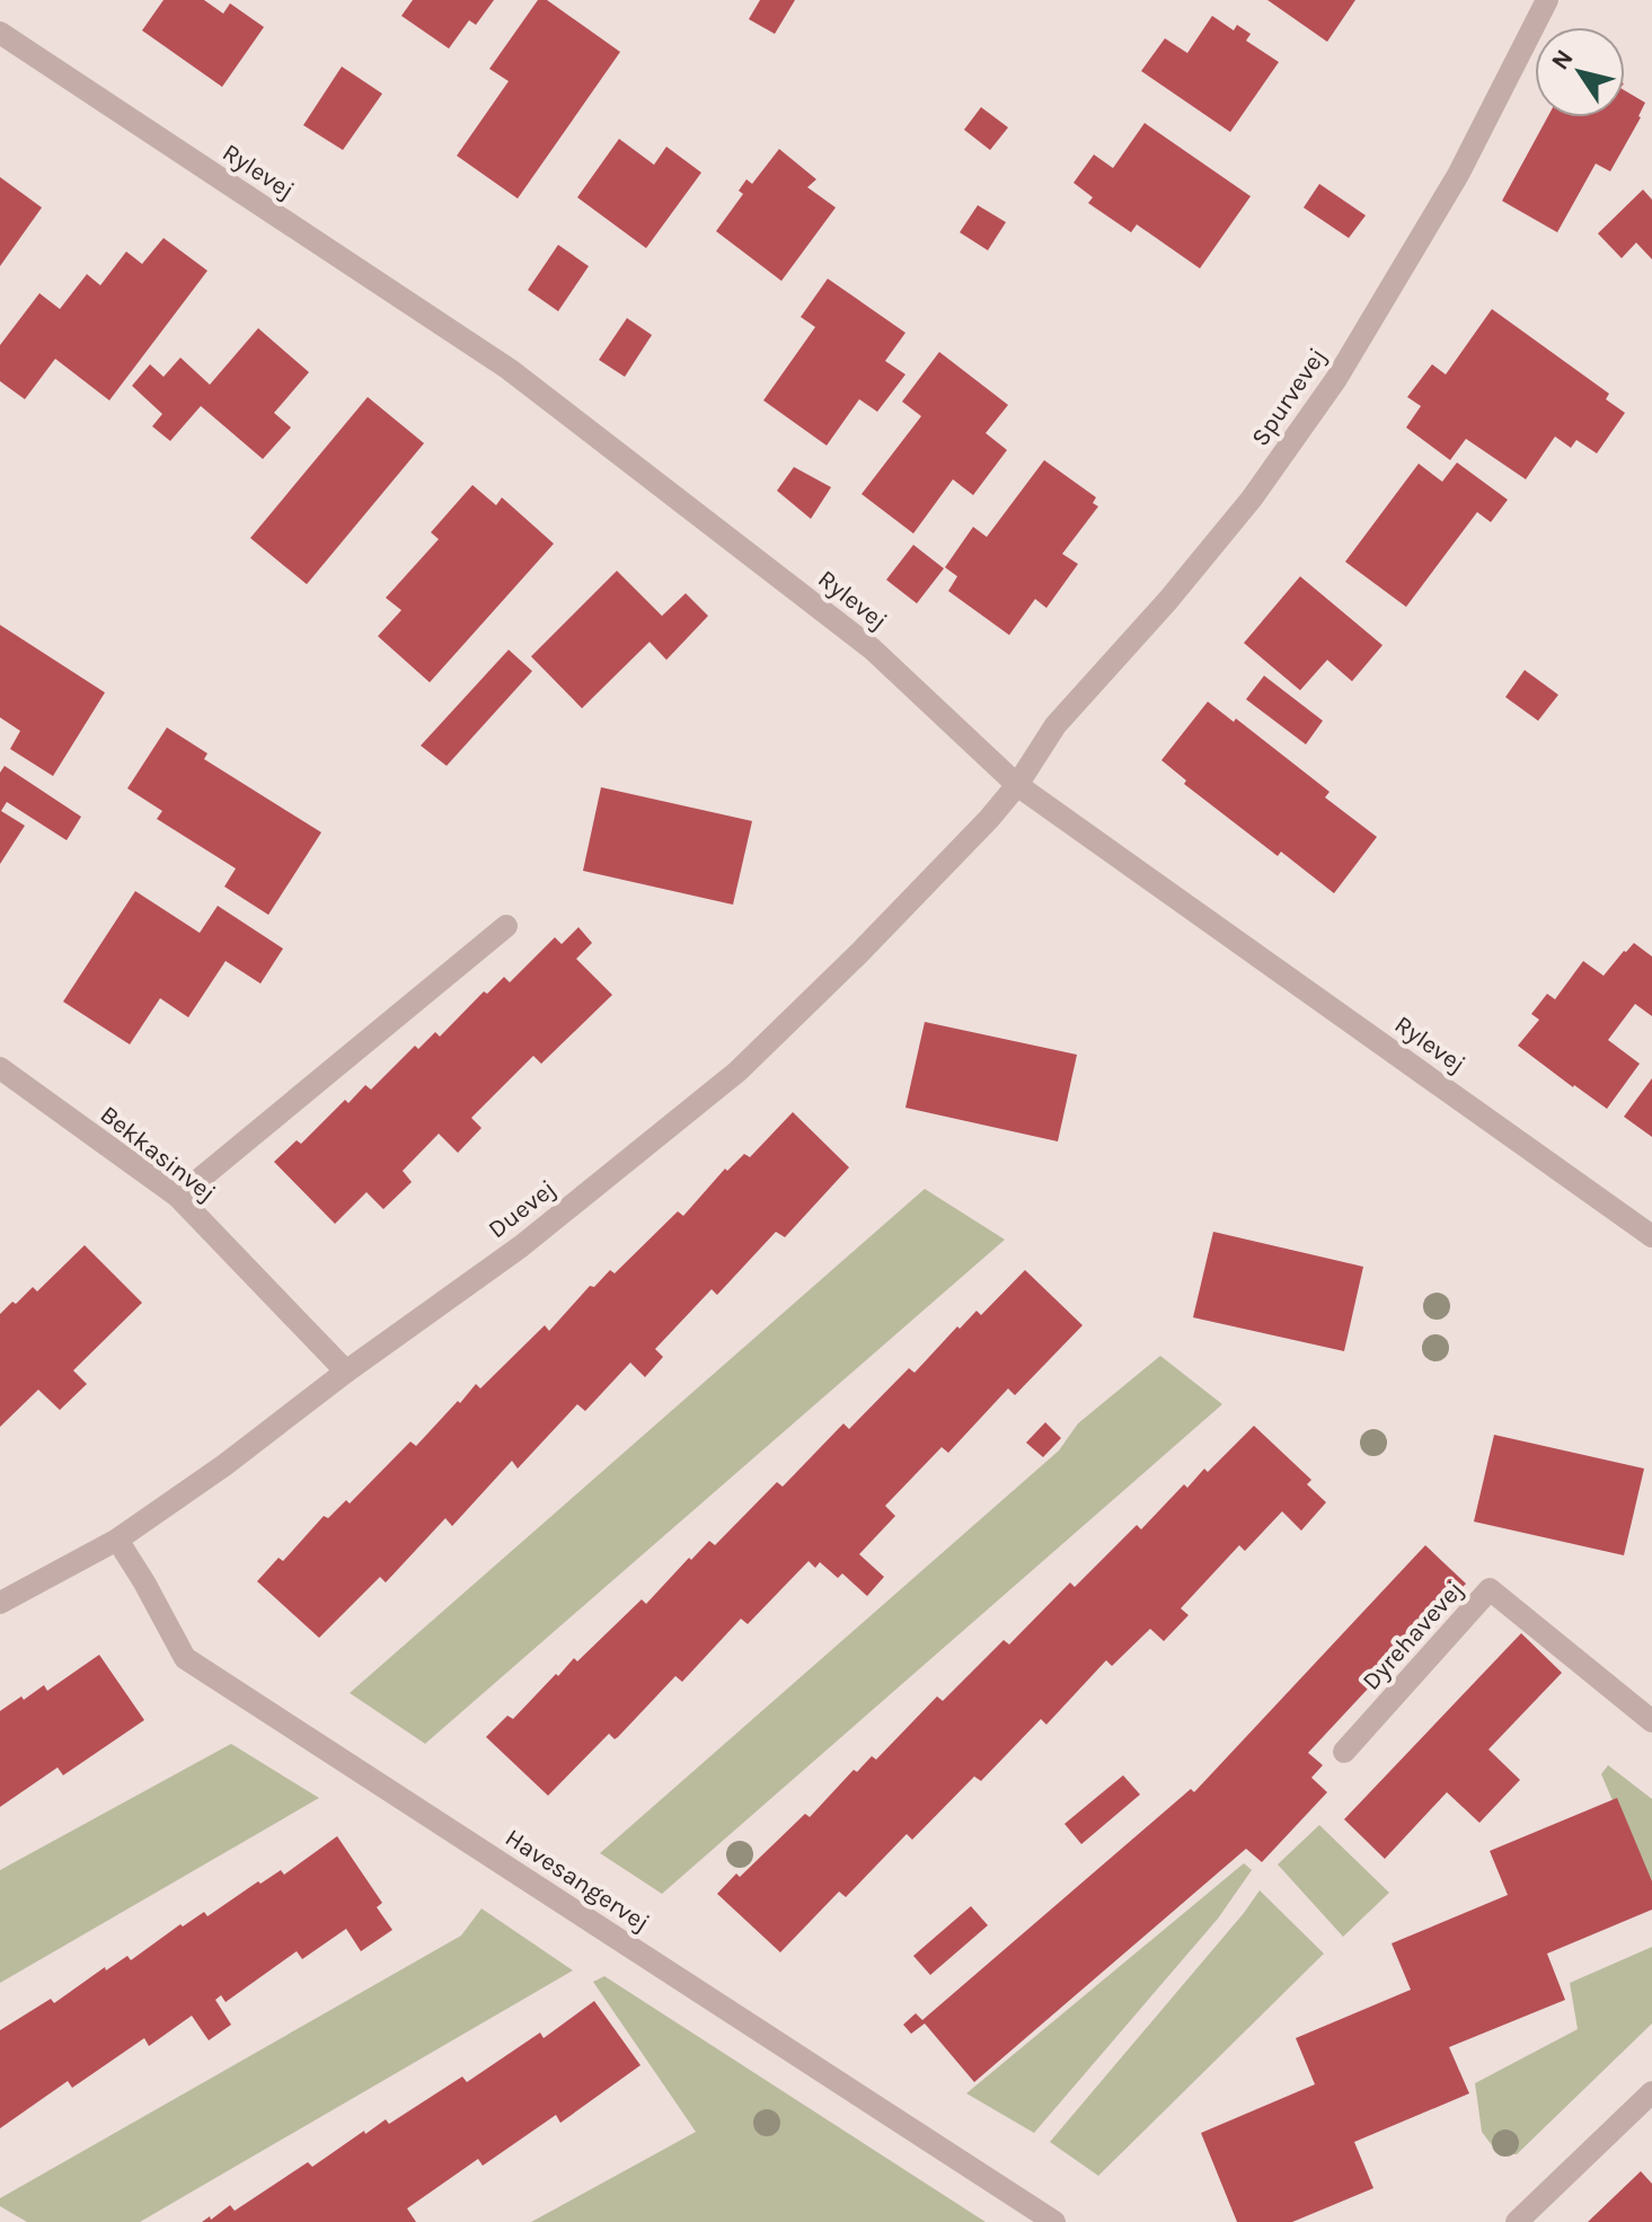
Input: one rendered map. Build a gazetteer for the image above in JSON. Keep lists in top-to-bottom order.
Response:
{
  "streets": {
    "street": [
      "Rylevej",
      "Spurvevej",
      "Bekkasinvej",
      "Duevej",
      "Dyrehavevej",
      "Havesangervej"
    ]
  },
  "crossings": [
    ["Rylevej", "Spurvevej"],
    ["Rylevej", "Duevej"],
    ["Spurvevej", "Duevej"],
    ["Bekkasinvej", "Duevej"],
    ["Duevej", "Havesangervej"]
  ],
  "north": "top left"
}
